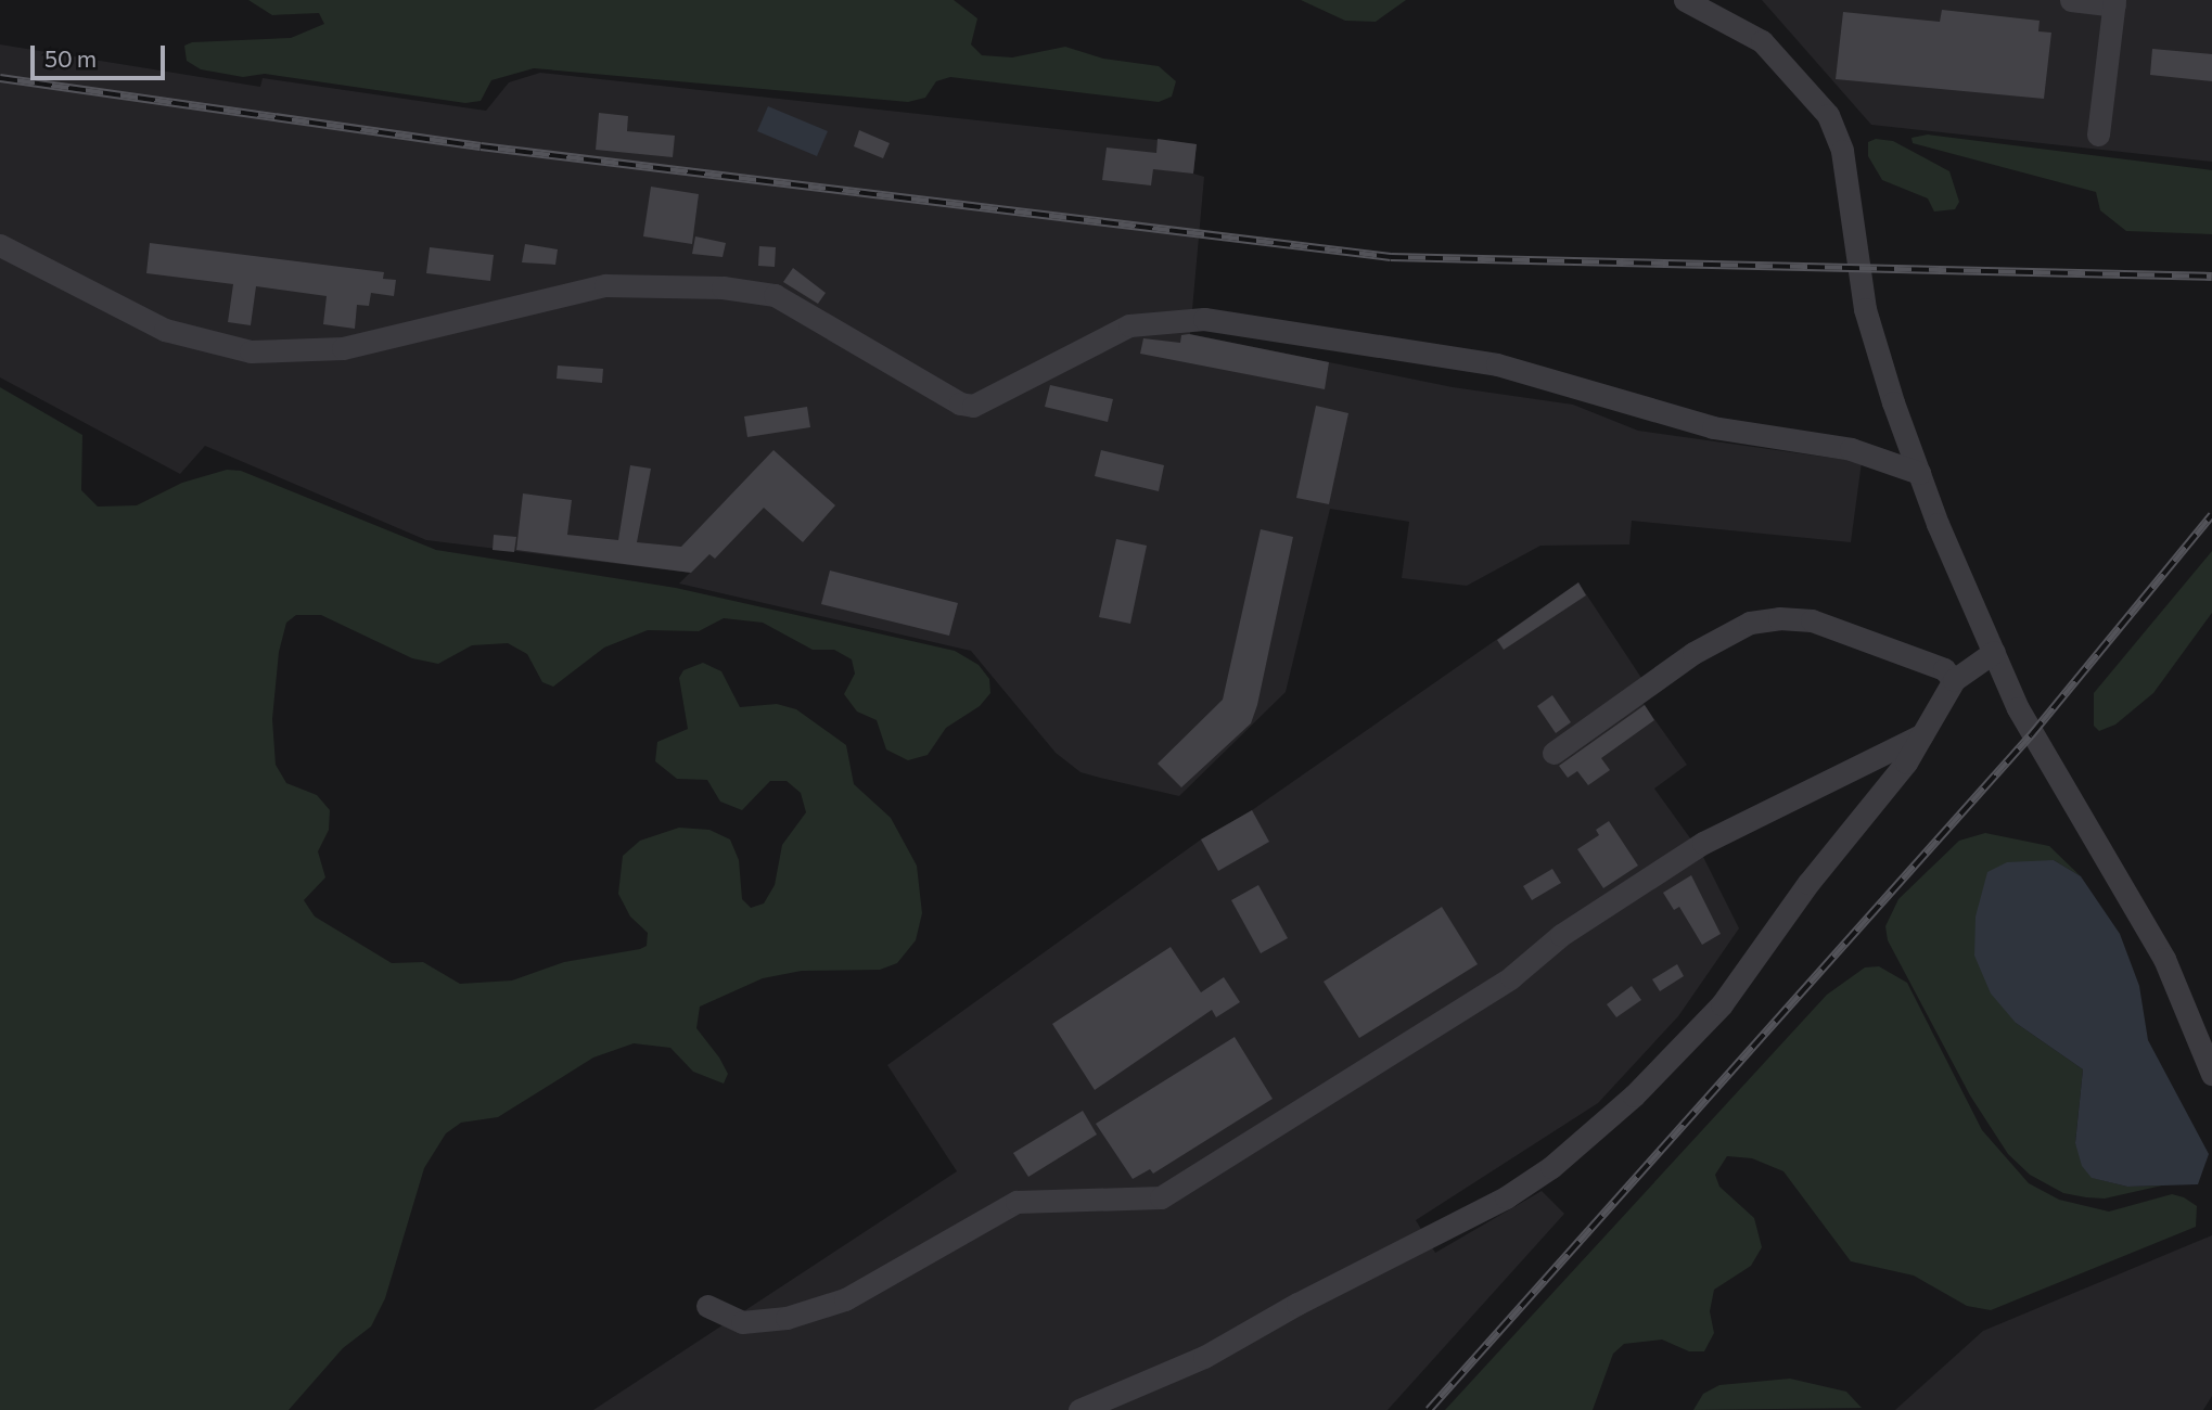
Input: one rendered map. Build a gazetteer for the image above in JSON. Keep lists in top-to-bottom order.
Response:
{
  "scale_bar": "50 m"
}
